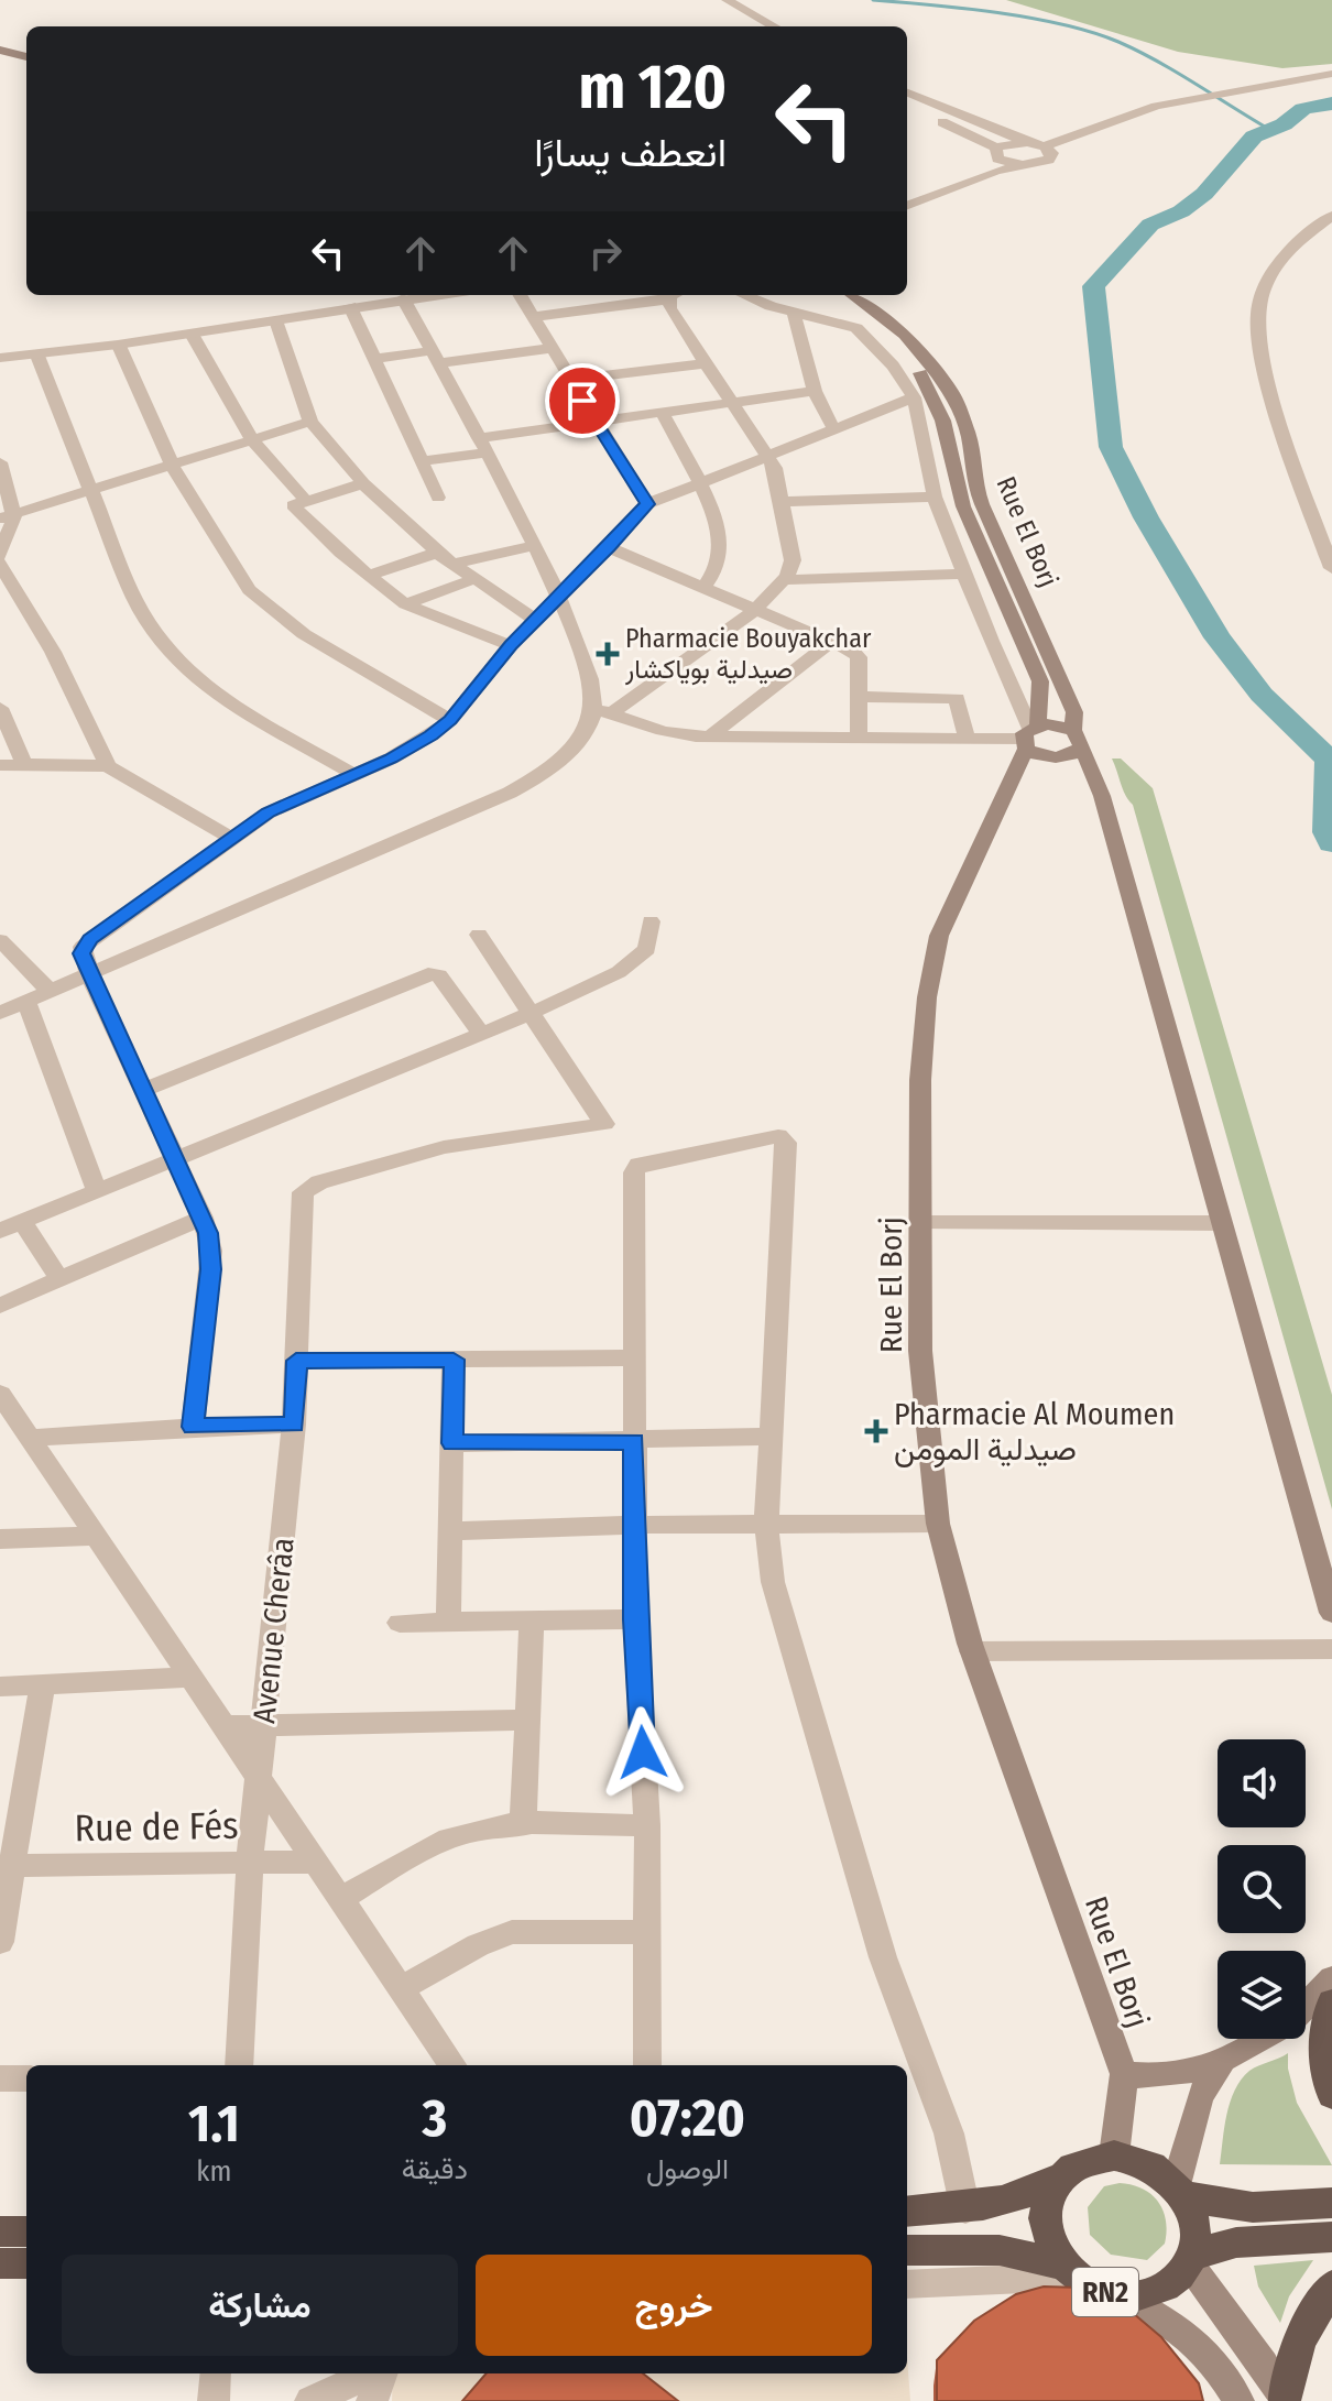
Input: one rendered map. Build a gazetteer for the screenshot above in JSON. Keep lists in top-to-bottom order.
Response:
{
  "streets": {
    "highway": ["RN2"],
    "main road": ["Rue El Borj"],
    "street": ["Avenue Cherâa", "Rue de Fés"]
  },
  "crossings": [
    ["Avenue Cherâa", "Rue de Fés"]
  ],
  "places": {
    "health": ["Pharmacie Bouyakchar صيدلية بوياكشار", "Pharmacie Al Moumen صيدلية المومن"]
  },
  "page": {
    "turn": ["120 m", "انعطف يسارًا"],
    "eta": [
      "07:20",
      "الوصول",
      "3",
      "دقيقة",
      "1.1",
      "km"
    ],
    "buttons": ["خروج", "مشاركة"]
  }
}
